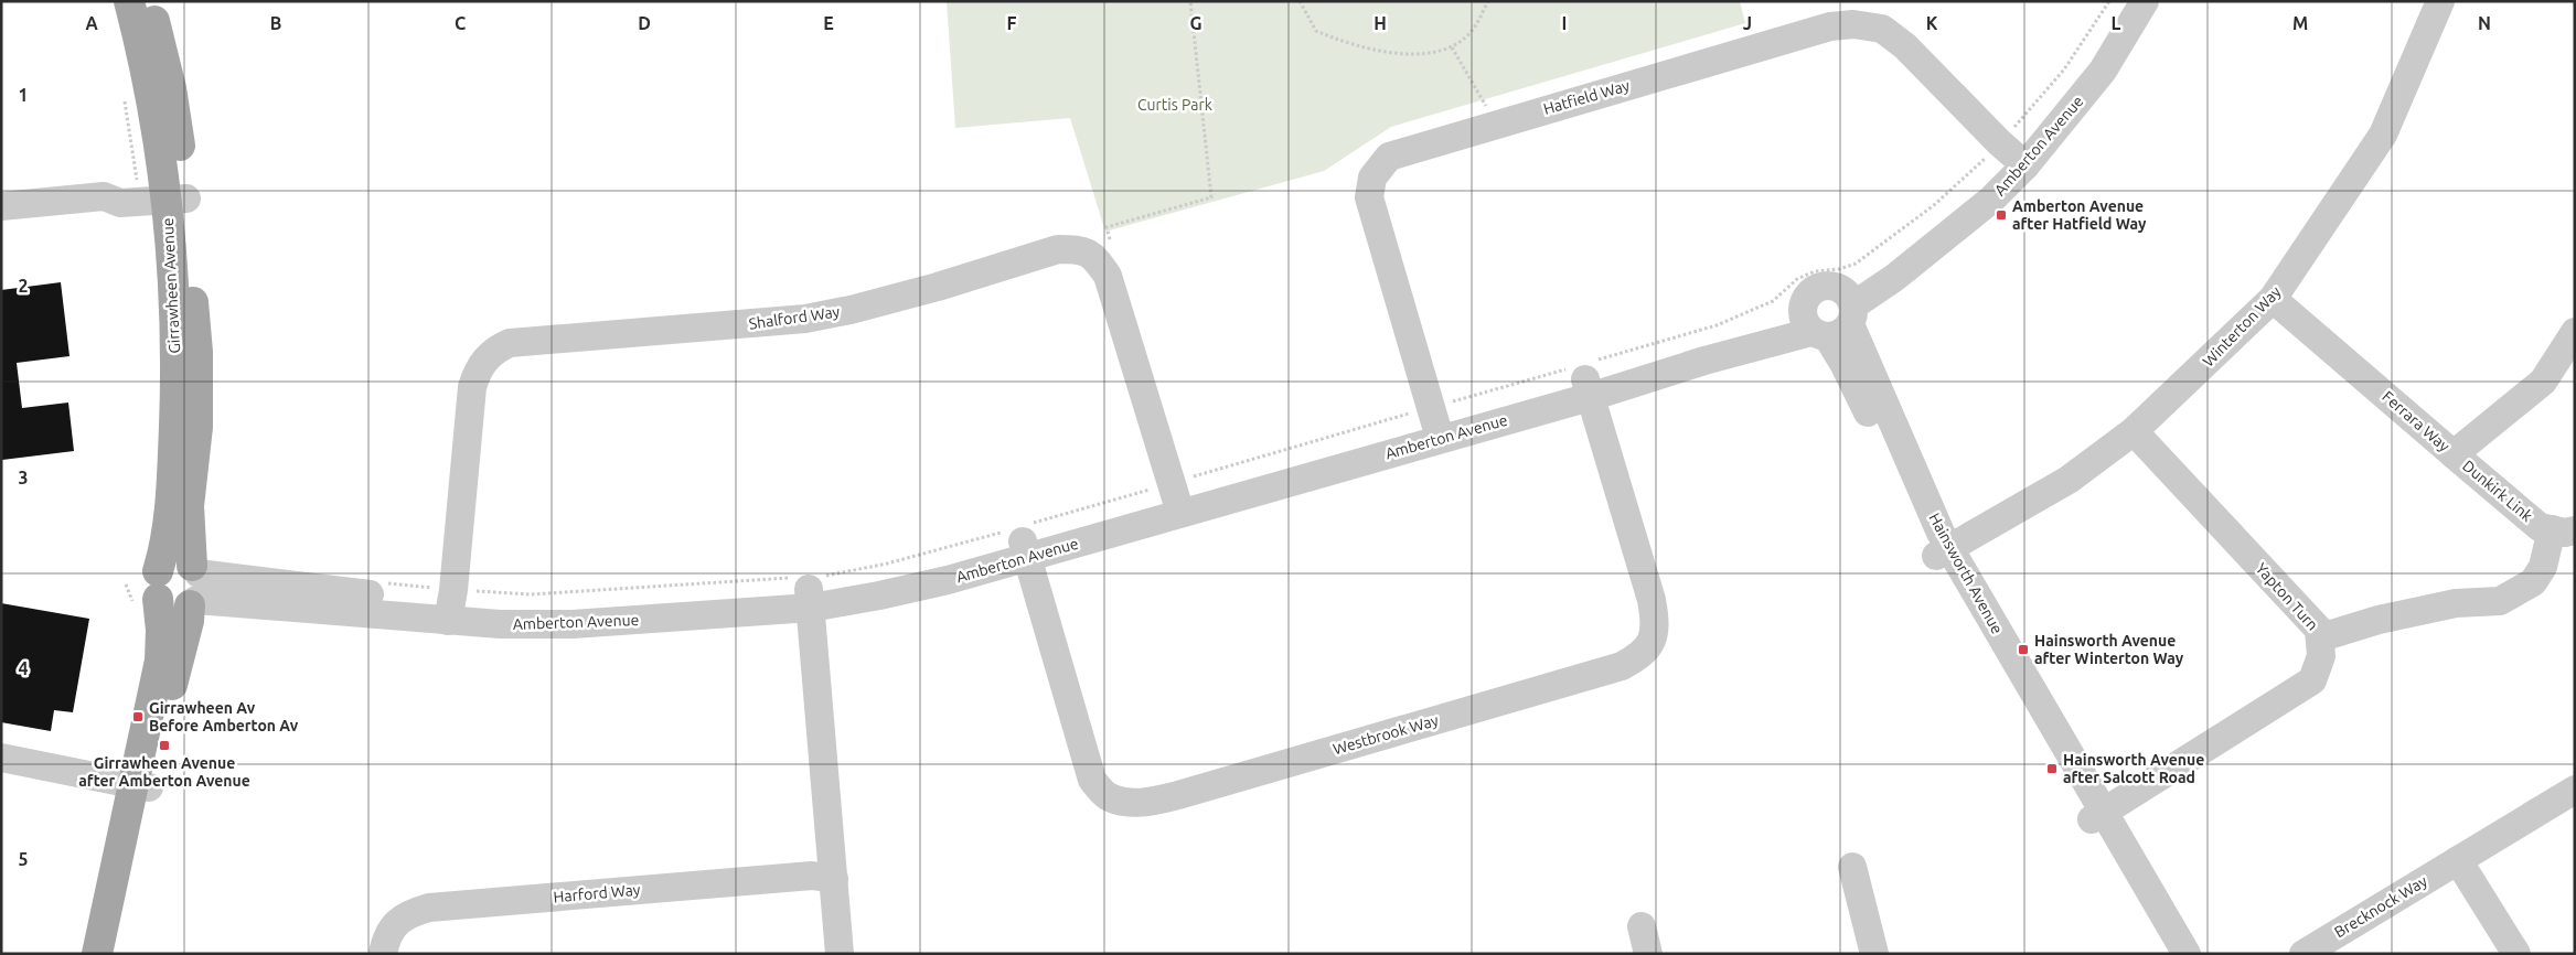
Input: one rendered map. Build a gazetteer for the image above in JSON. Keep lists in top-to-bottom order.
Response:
{
  "streets": {
    "main road": ["Girrawheen Avenue"],
    "street": [
      "Hatfield Way",
      "Amberton Avenue",
      "Shalford Way",
      "Winterton Way",
      "Ferrara Way",
      "Dunkirk Link",
      "Hainsworth Avenue",
      "Yapton Turn",
      "Westbrook Way",
      "Harford Way",
      "Brecknock Way"
    ]
  },
  "crossings": [
    ["Hatfield Way", "Amberton Avenue"],
    ["Amberton Avenue", "Girrawheen Avenue"],
    ["Amberton Avenue", "Shalford Way"],
    ["Amberton Avenue", "Hainsworth Avenue"],
    ["Amberton Avenue", "Westbrook Way"],
    ["Winterton Way", "Ferrara Way"],
    ["Winterton Way", "Hainsworth Avenue"],
    ["Winterton Way", "Yapton Turn"],
    ["Ferrara Way", "Dunkirk Link"],
    ["Hainsworth Avenue", "Yapton Turn"]
  ],
  "parks": ["Curtis Park"],
  "places": {
    "transit": [
      "Amberton Avenue after Hatfield Way",
      "Hainsworth Avenue after Winterton Way",
      "Girrawheen Av Before Amberton Av",
      "Girrawheen Avenue after Amberton Avenue",
      "Hainsworth Avenue after Salcott Road"
    ]
  },
  "grid": {
    "columns": [
      "A",
      "B",
      "C",
      "D",
      "E",
      "F",
      "G",
      "H",
      "I",
      "J",
      "K",
      "L",
      "M",
      "N"
    ],
    "rows": [
      "1",
      "2",
      "3",
      "4",
      "5"
    ]
  }
}
